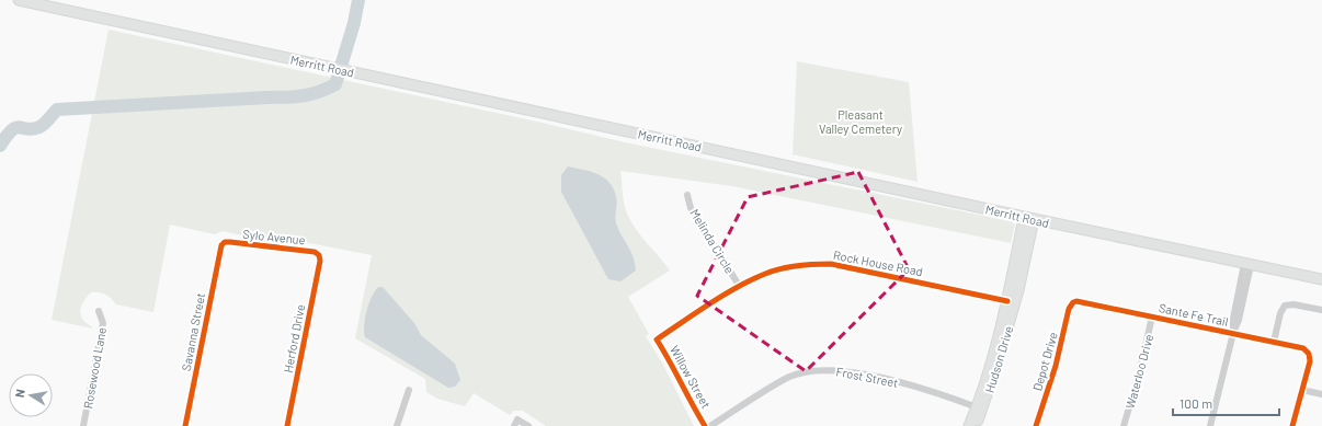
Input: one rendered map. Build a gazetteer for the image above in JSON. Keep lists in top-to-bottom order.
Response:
{
  "streets": {
    "main road": ["Merritt Road", "Hudson Drive"],
    "street": [
      "Sylo Avenue",
      "Melinda Circle",
      "Rock House Road",
      "Sante Fe Trail",
      "Savanna Street",
      "Herford Drive",
      "Depot Drive",
      "Rosewood Lane",
      "Waterloo Drive",
      "Willow Street",
      "Frost Street"
    ]
  },
  "crossings": [
    ["Merritt Road", "Hudson Drive"],
    ["Sylo Avenue", "Savanna Street"],
    ["Sylo Avenue", "Herford Drive"],
    ["Melinda Circle", "Rock House Road"],
    ["Rock House Road", "Hudson Drive"],
    ["Rock House Road", "Willow Street"],
    ["Sante Fe Trail", "Depot Drive"],
    ["Sante Fe Trail", "Waterloo Drive"],
    ["Hudson Drive", "Frost Street"]
  ],
  "parks": ["Pleasant Valley Cemetery"],
  "scale_bar": "100 m",
  "north": "left"
}
